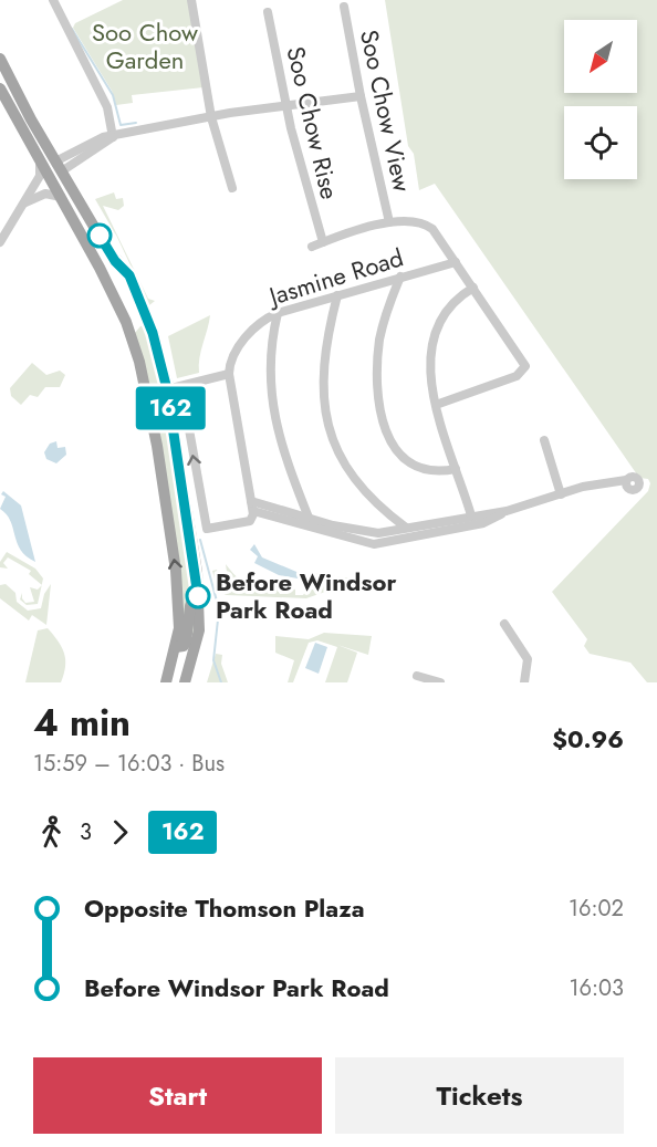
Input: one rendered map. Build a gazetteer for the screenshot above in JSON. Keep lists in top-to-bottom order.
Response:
{
  "streets": {
    "street": ["Soo Chow View", "Soo Chow Rise", "Jasmine Road"]
  },
  "parks": ["Soo Chow Garden"],
  "places": ["Before Windsor Park Road"],
  "lines": ["bus line 162"],
  "north": "bottom left",
  "page": {
    "on_map": "162",
    "heading": ["4 min", "15:59 – 16:03 · Bus", "$0.96"],
    "legs": ["3", "162"],
    "list": [
      {
        "name": "Opposite Thomson Plaza",
        "value": "16:02"
      },
      {
        "name": "Before Windsor Park Road",
        "value": "16:03"
      }
    ],
    "buttons": ["Start", "Tickets"]
  }
}
